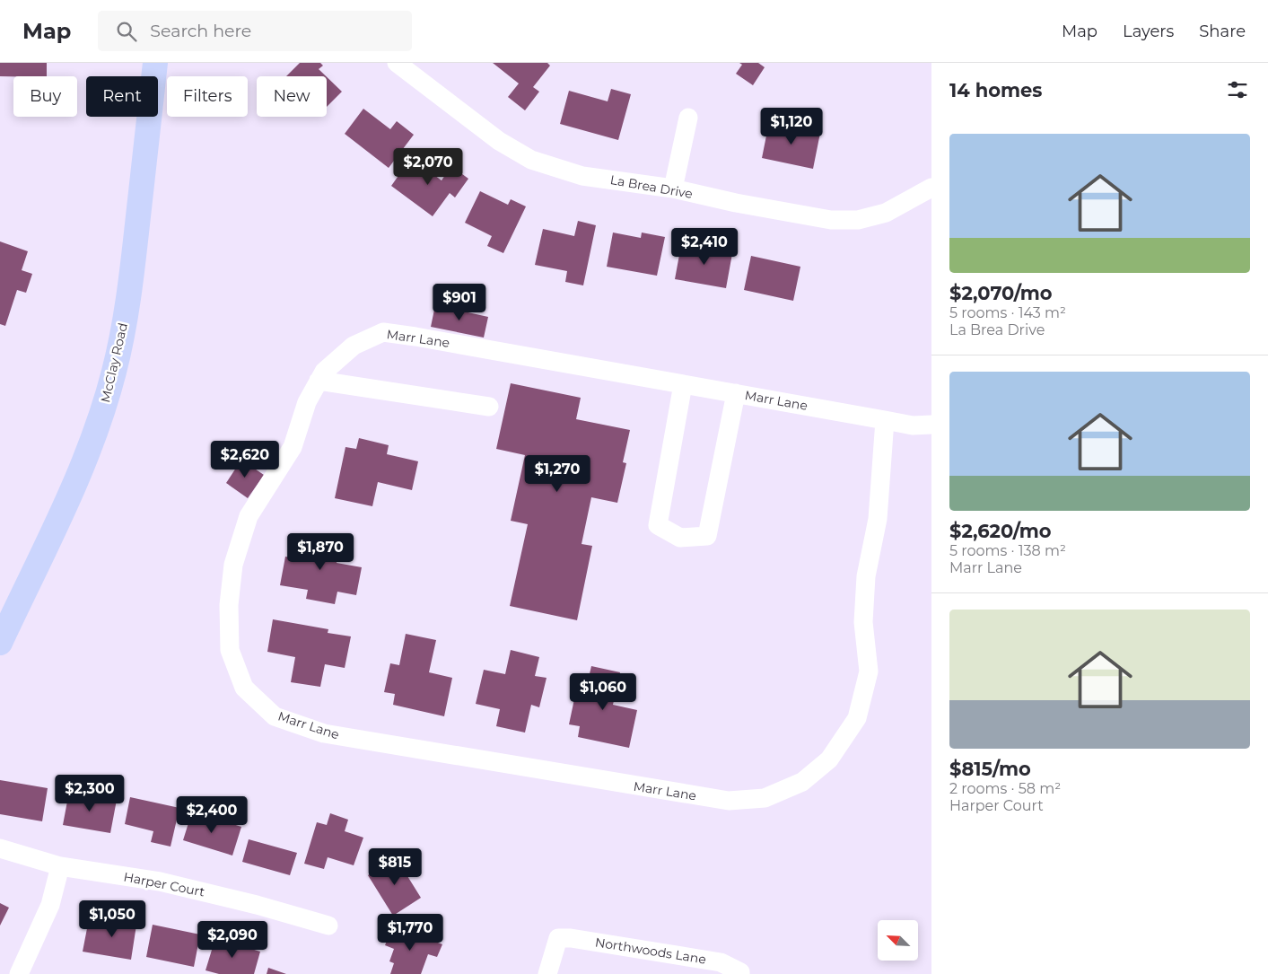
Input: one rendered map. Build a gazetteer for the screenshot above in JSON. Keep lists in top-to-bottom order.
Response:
{
  "streets": {
    "main road": ["McClay Road"],
    "street": [
      "La Brea Drive",
      "Marr Lane",
      "Harper Court",
      "Northwoods Lane"
    ]
  },
  "north": "top left",
  "page": {
    "header": "Map",
    "search": "Search here",
    "nav": ["Map", "Layers", "Share"],
    "heading": "14 homes",
    "chip": [
      "Buy",
      "Rent",
      "Filters",
      "New"
    ],
    "price": [
      "$1,120",
      "$2,070",
      "$2,410",
      "$901",
      "$2,620",
      "$1,270",
      "$1,870",
      "$1,060",
      "$2,300",
      "$2,400",
      "$815",
      "$1,050",
      "$1,770",
      "$2,090"
    ],
    "list": [
      {
        "name": "$2,070/mo",
        "note": "5 rooms · 143 m² · La Brea Drive"
      },
      {
        "name": "$2,620/mo",
        "note": "5 rooms · 138 m² · Marr Lane"
      },
      {
        "name": "$815/mo",
        "note": "2 rooms · 58 m² · Harper Court"
      }
    ]
  }
}
